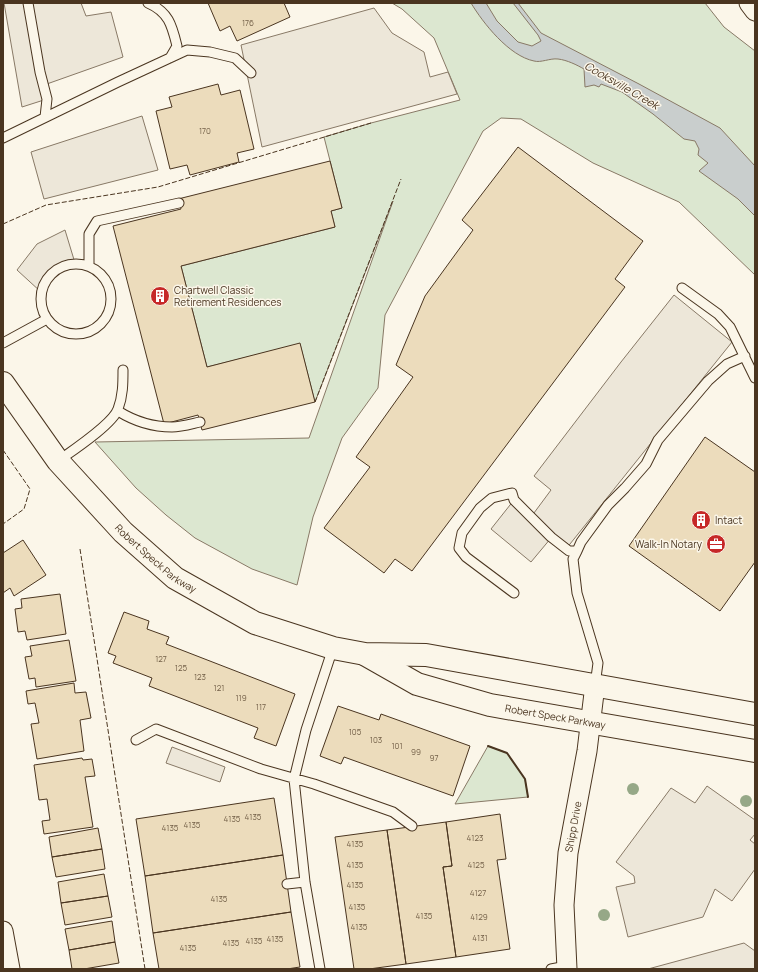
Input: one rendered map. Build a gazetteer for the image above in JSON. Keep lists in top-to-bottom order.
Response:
{
  "streets": {
    "street": ["Robert Speck Parkway", "Shipp Drive"]
  },
  "crossings": [
    ["Robert Speck Parkway", "Shipp Drive"]
  ],
  "water": ["Cooksville Creek"],
  "places": {
    "building": ["Chartwell Classic Retirement Residences", "Intact"],
    "office": ["Walk-In Notary"]
  },
  "house_numbers": [
    "176",
    "170",
    "127",
    "125",
    "123",
    "121",
    "119",
    "117",
    "105",
    "103",
    "101",
    "99",
    "97",
    "4135",
    "4135",
    "4135",
    "4135",
    "4123",
    "4135",
    "4135",
    "4125",
    "4135",
    "4127",
    "4135",
    "4135",
    "4135",
    "4129",
    "4135",
    "4131",
    "4135",
    "4135",
    "4135",
    "4135"
  ]
}
